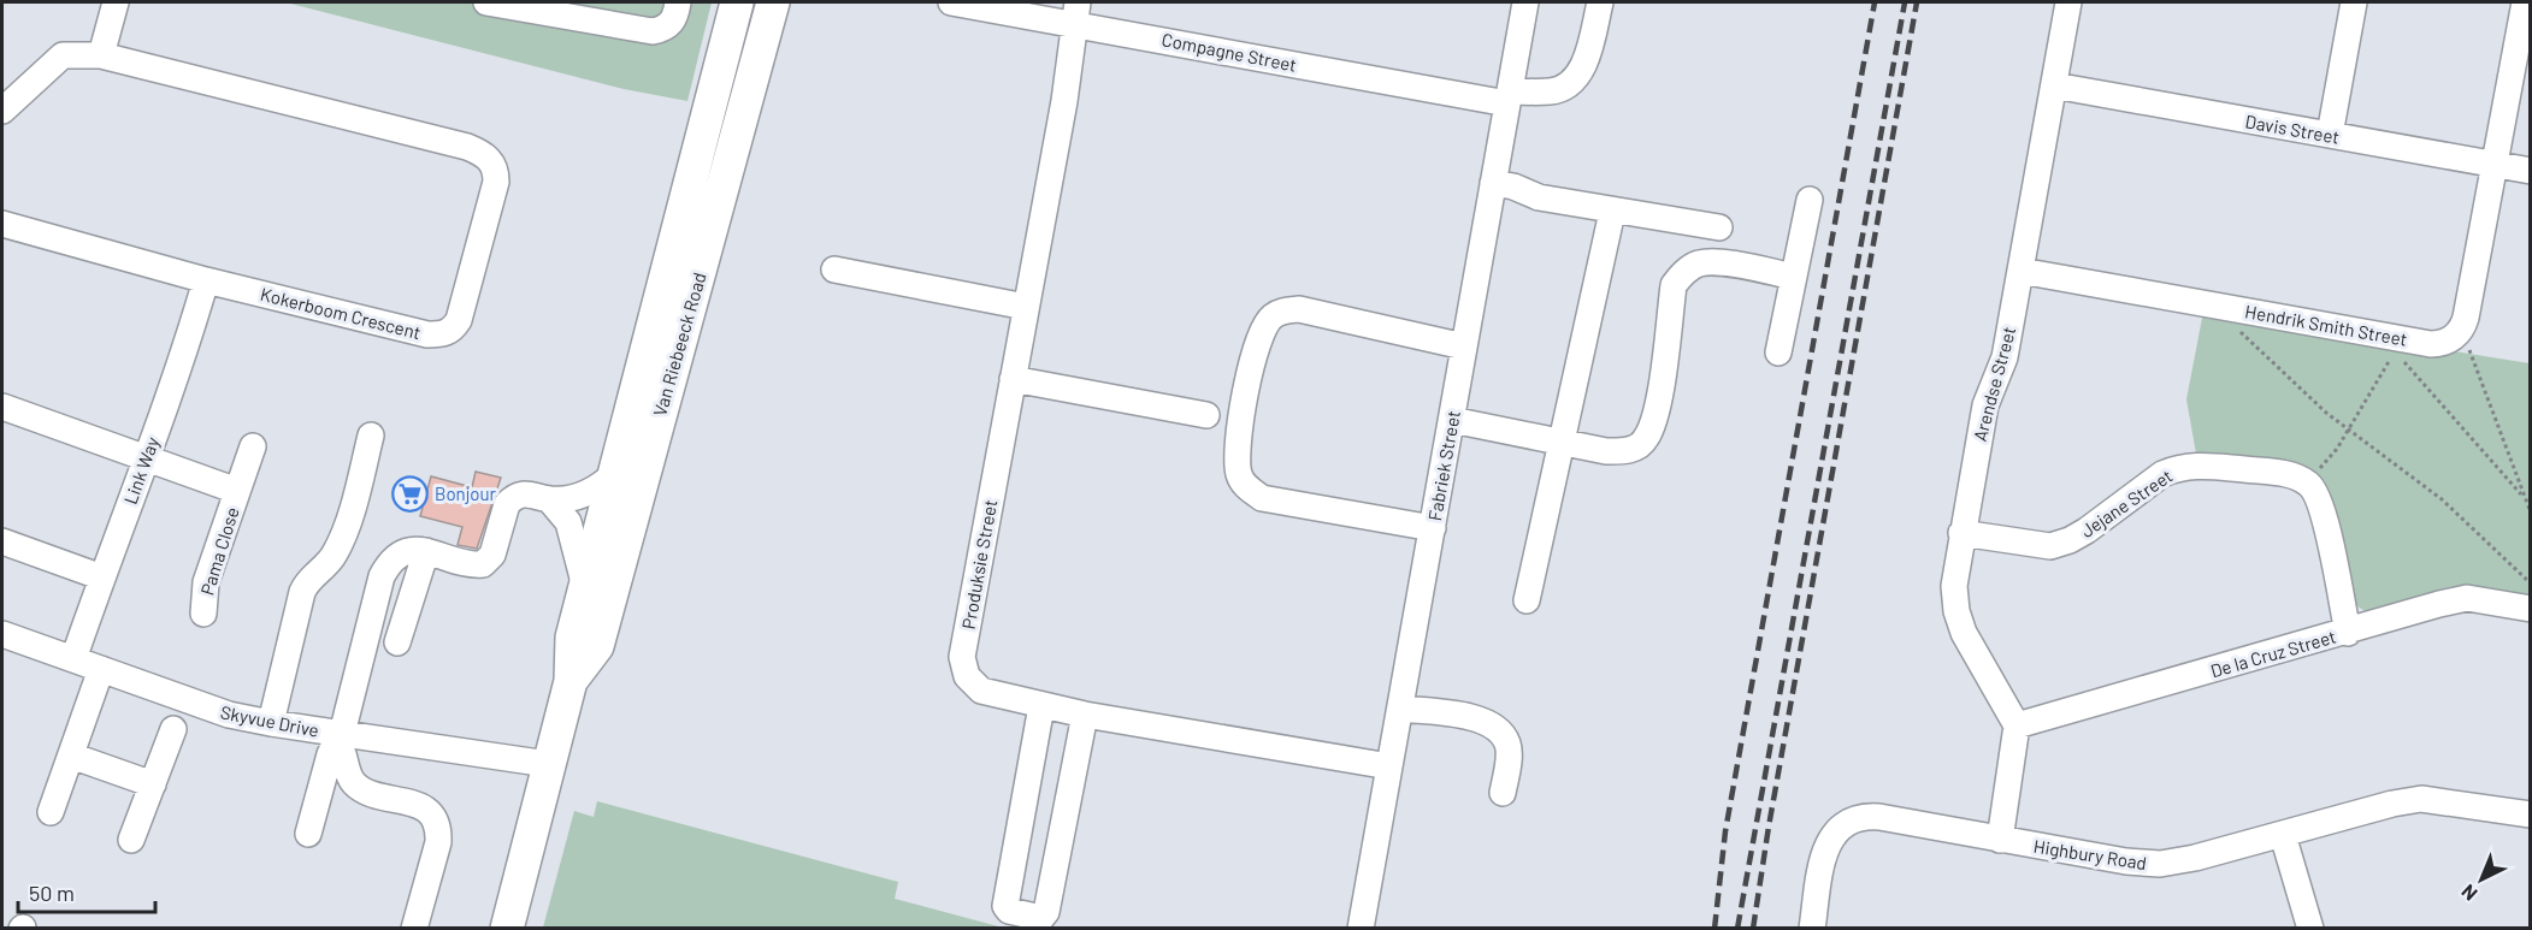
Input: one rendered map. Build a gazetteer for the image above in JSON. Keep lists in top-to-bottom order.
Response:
{
  "streets": {
    "main road": ["Van Riebeeck Road"],
    "street": [
      "Compagne Street",
      "Davis Street",
      "Kokerboom Crescent",
      "Hendrik Smith Street",
      "Arendse Street",
      "Fabriek Street",
      "Link Way",
      "Jejane Street",
      "Pama Close",
      "Produksie Street",
      "De la Cruz Street",
      "Skyvue Drive",
      "Highbury Road"
    ]
  },
  "crossings": [
    ["Compagne Street", "Fabriek Street"],
    ["Compagne Street", "Produksie Street"],
    ["Davis Street", "Arendse Street"],
    ["Kokerboom Crescent", "Link Way"],
    ["Hendrik Smith Street", "Arendse Street"],
    ["Van Riebeeck Road", "Skyvue Drive"],
    ["Arendse Street", "Jejane Street"],
    ["Arendse Street", "De la Cruz Street"],
    ["Fabriek Street", "Produksie Street"],
    ["Link Way", "Pama Close"],
    ["Link Way", "Skyvue Drive"]
  ],
  "places": {
    "supermarket": ["Bonjour"]
  },
  "scale_bar": "50 m",
  "north": "bottom left"
}
